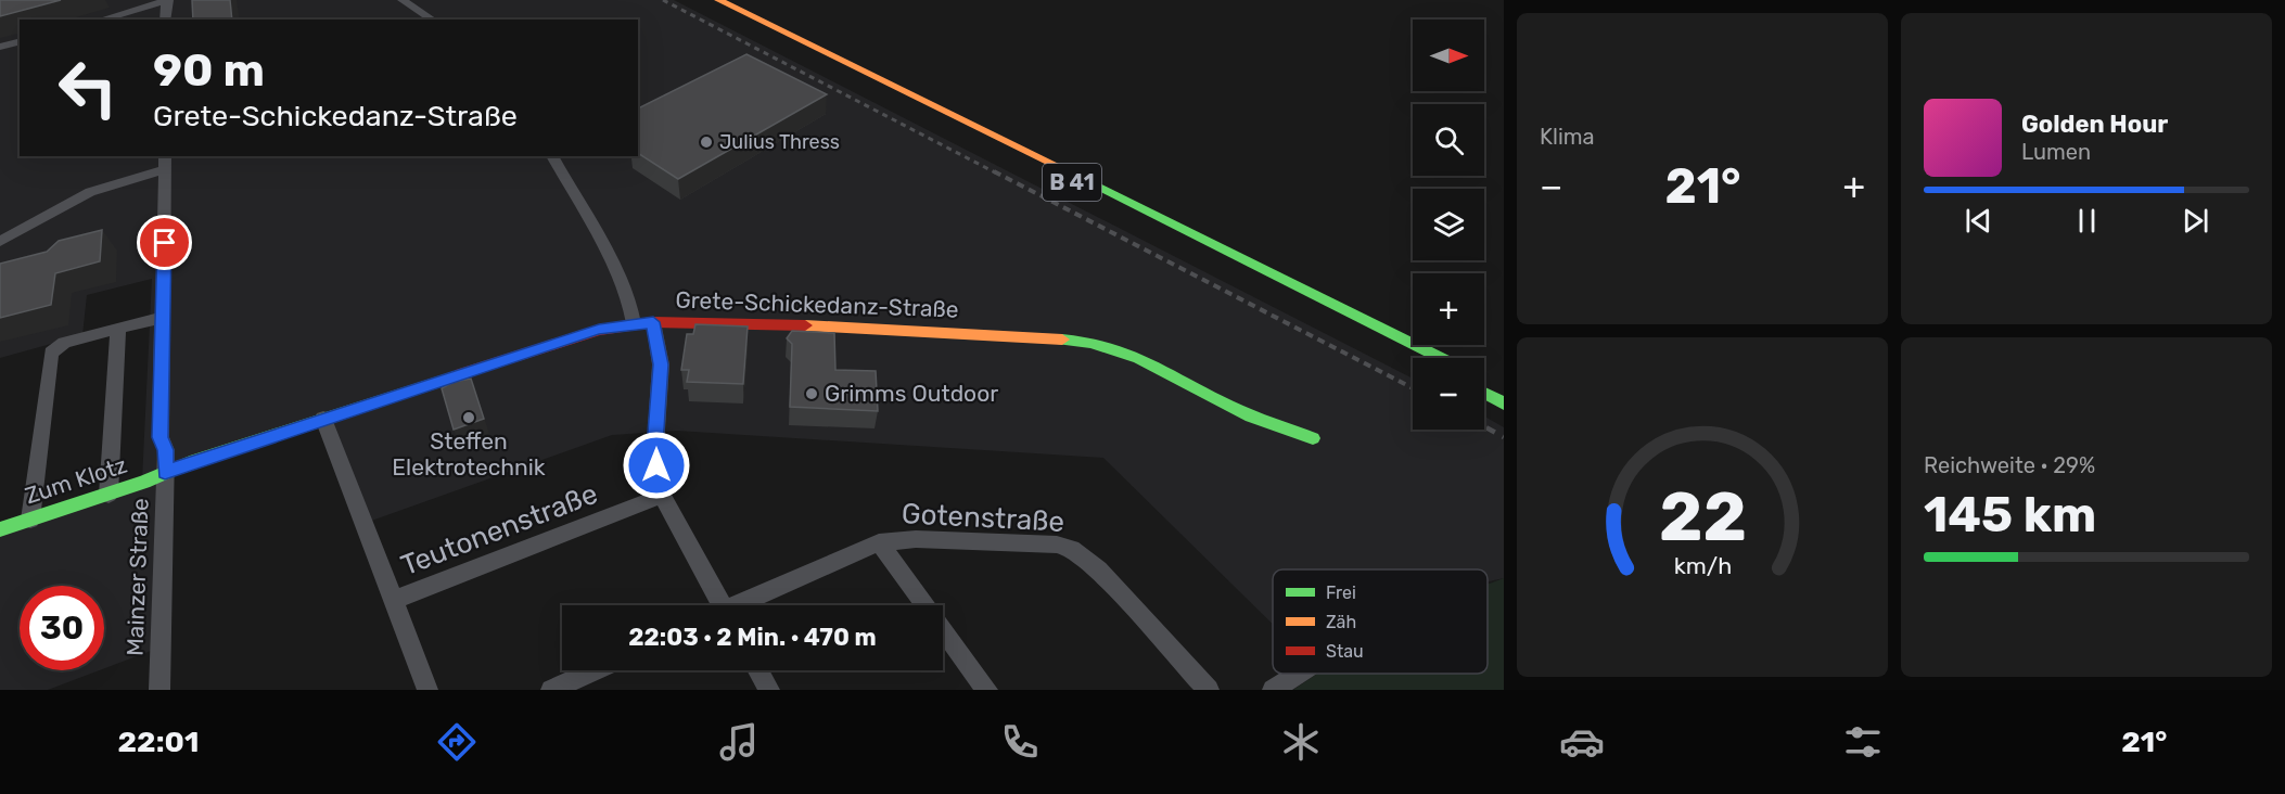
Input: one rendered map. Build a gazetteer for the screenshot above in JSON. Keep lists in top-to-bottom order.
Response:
{
  "streets": {
    "main road": ["B 41", "Grete-Schickedanz-Straße", "Zum Klotz"],
    "street": ["Gotenstraße", "Teutonenstraße", "Mainzer Straße"]
  },
  "crossings": [
    ["Grete-Schickedanz-Straße", "Zum Klotz"],
    ["Grete-Schickedanz-Straße", "Mainzer Straße"],
    ["Zum Klotz", "Mainzer Straße"]
  ],
  "places": ["Julius Thress", "Grimms Outdoor", "Steffen Elektrotechnik"],
  "legend": ["Frei", "Zäh", "Stau"],
  "north": "right",
  "page": {
    "tile": [
      "Klima",
      ["Reichweite · 29%", "145 km"]
    ],
    "map_buttons": ["+", "−"],
    "turn": ["90 m", "Grete-Schickedanz-Straße"],
    "song": ["Golden Hour", "Lumen"],
    "heat": ["−", "21°", "+"],
    "limit": "30",
    "trip": "22:03 · 2 Min. · 470 m",
    "tabs": ["22:01", "21°"],
    "gauge": ["22", "km/h"]
  }
}
